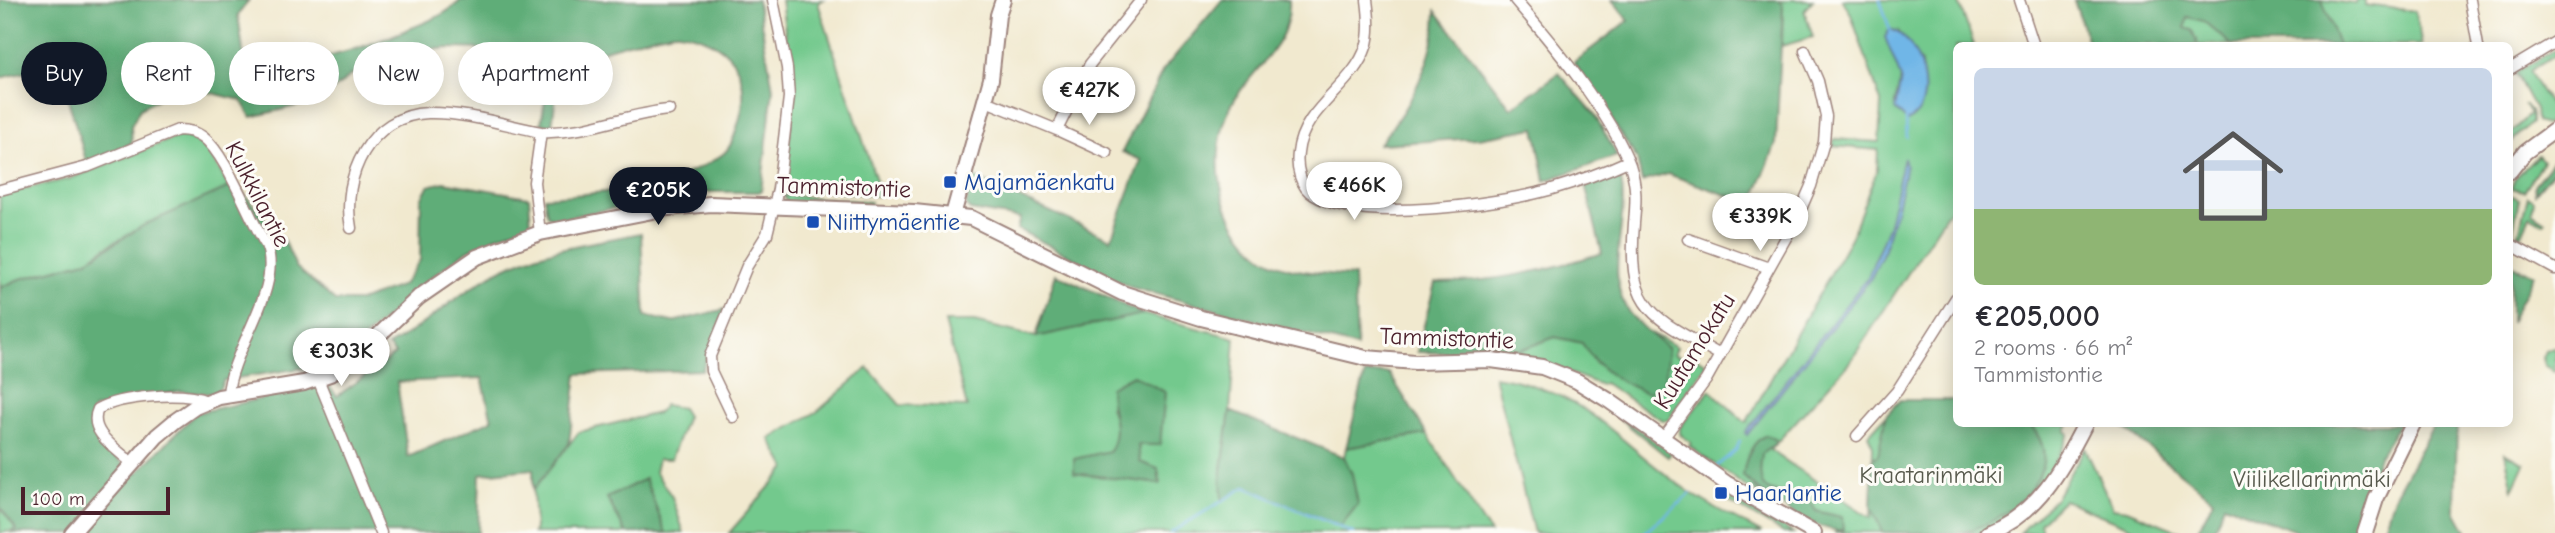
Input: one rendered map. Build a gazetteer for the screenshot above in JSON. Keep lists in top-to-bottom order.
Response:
{
  "streets": {
    "street": ["Tammistontie", "Kulkkilantie", "Kuutamokatu"]
  },
  "crossings": [
    ["Tammistontie", "Kulkkilantie"],
    ["Tammistontie", "Kuutamokatu"]
  ],
  "parks": ["Kraatarinmäki", "Viilikellarinmäki"],
  "places": {
    "transit": ["Majamäenkatu", "Niittymäentie", "Haarlantie"]
  },
  "scale_bar": "100 m",
  "page": {
    "chip": [
      "Buy",
      "Rent",
      "Filters",
      "New",
      "Apartment"
    ],
    "list": [
      {
        "name": "€205,000",
        "note": "2 rooms · 66 m² · Tammistontie"
      }
    ],
    "price": [
      "€427K",
      "€466K",
      "€205K",
      "€339K",
      "€303K"
    ],
    "scale": "100 m"
  }
}
